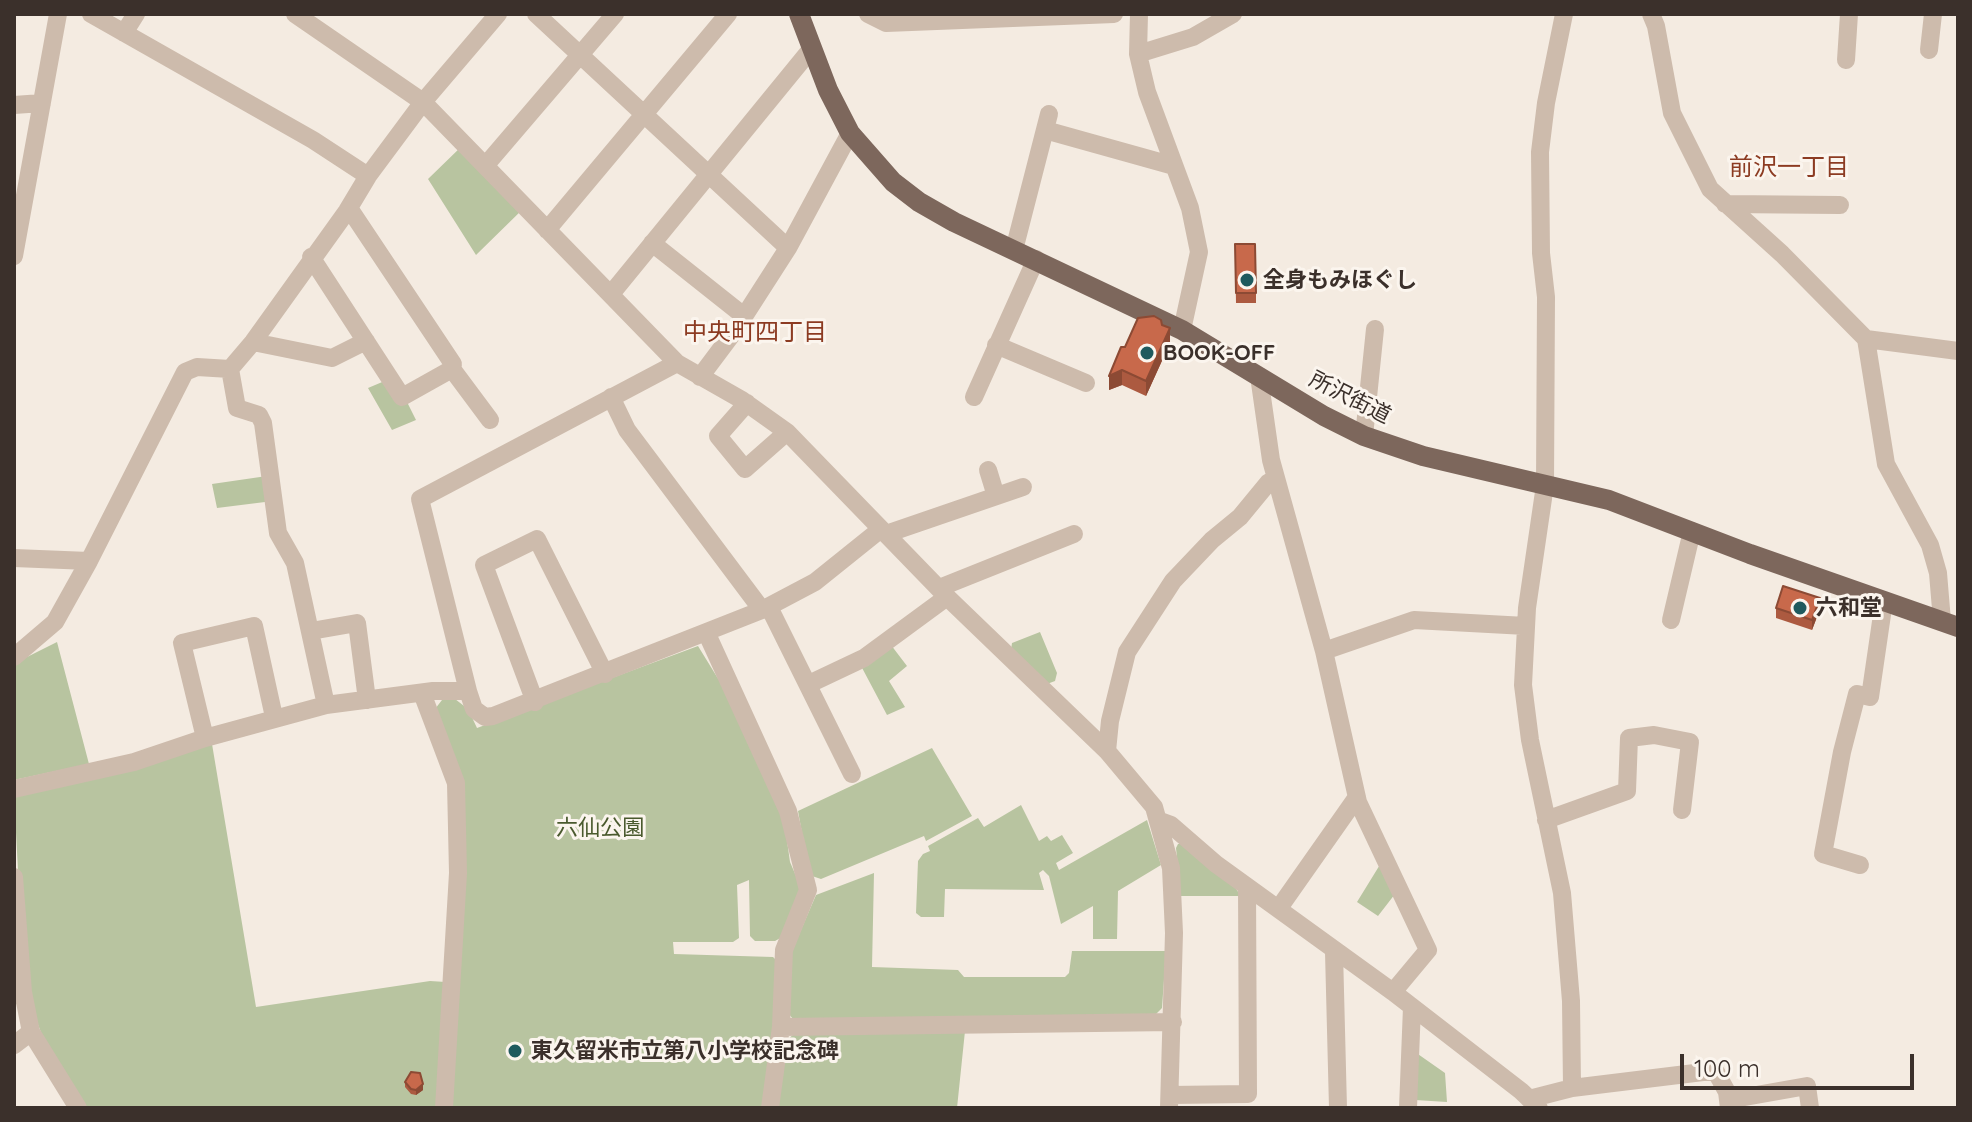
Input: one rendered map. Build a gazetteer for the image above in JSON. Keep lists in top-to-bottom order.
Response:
{
  "streets": {
    "main road": ["所沢街道"]
  },
  "districts": ["前沢一丁目", "中央町四丁目"],
  "parks": ["六仙公園"],
  "places": [
    "全身もみほぐし",
    "BOOK-OFF",
    "六和堂",
    "東久留米市立第八小学校記念碑"
  ],
  "scale_bar": "100 m"
}
